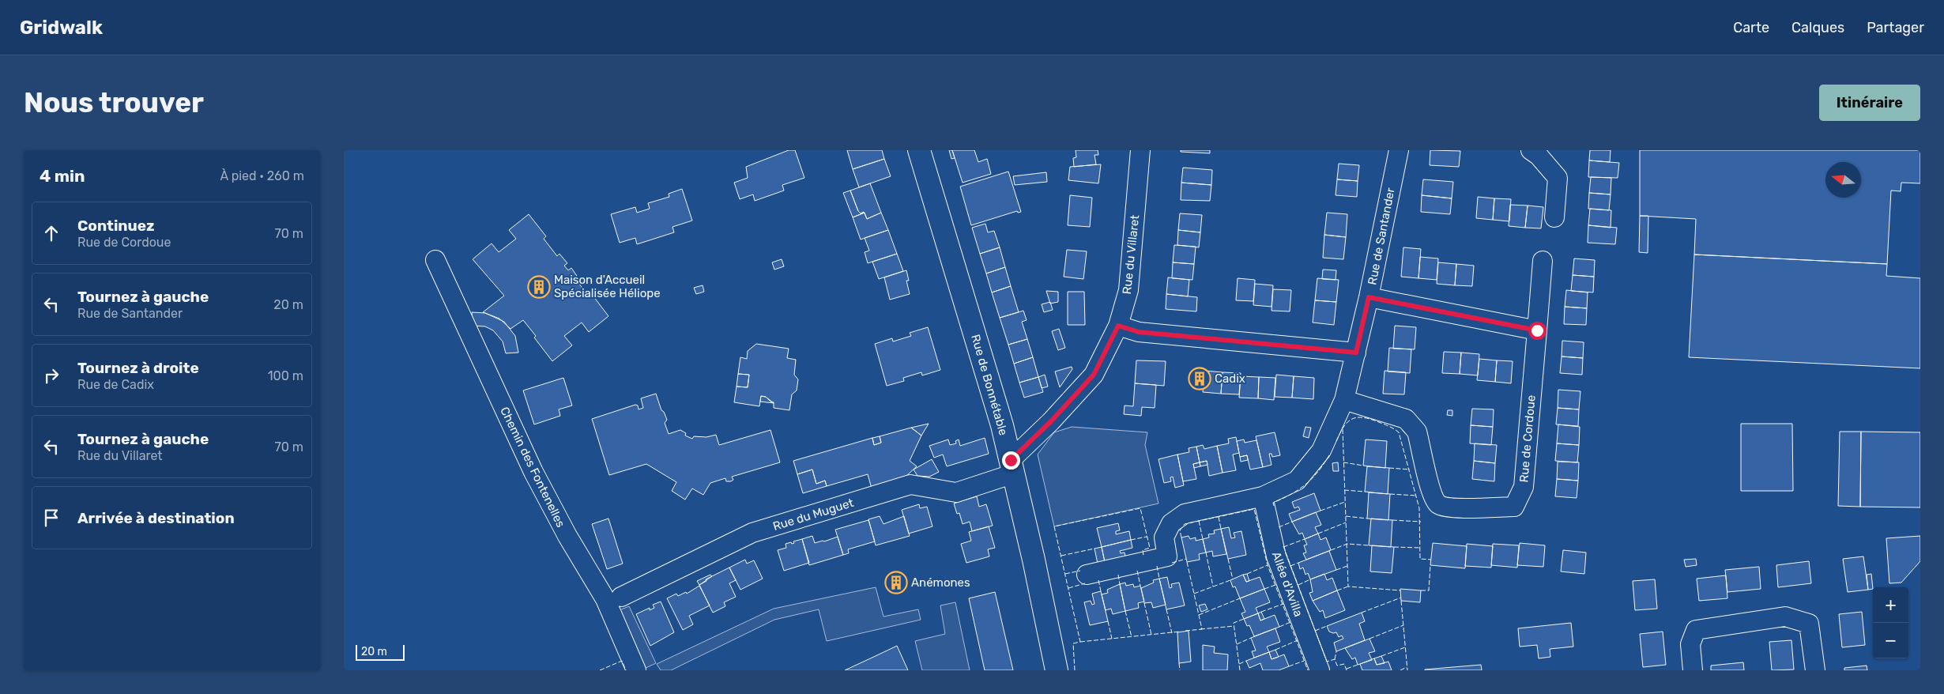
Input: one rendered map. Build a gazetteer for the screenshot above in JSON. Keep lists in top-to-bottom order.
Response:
{
  "streets": {
    "main road": ["Rue de Bonnétable"],
    "street": [
      "Rue de Santander",
      "Rue du Villaret",
      "Rue de Cordoue",
      "Chemin des Fontenelles",
      "Rue du Muguet",
      "Allée d'Avilla"
    ]
  },
  "crossings": [
    ["Rue de Santander", "Rue de Cordoue"],
    ["Rue de Santander", "Allée d'Avilla"],
    ["Rue du Villaret", "Rue de Bonnétable"],
    ["Rue du Villaret", "Rue du Muguet"],
    ["Rue de Bonnétable", "Rue du Muguet"]
  ],
  "places": {
    "building": ["Maison d'Accueil Spécialisée Héliope", "Cadix", "Anémones"]
  },
  "scale_bar": "20 m",
  "north": "left",
  "page": {
    "header": "Gridwalk",
    "nav": ["Carte", "Calques", "Partager"],
    "buttons": "Itinéraire",
    "title": "Nous trouver",
    "heading": ["4 min", "À pied · 260 m"],
    "list": [
      ["Continuez", "Rue de Cordoue", "70 m"],
      ["Tournez à gauche", "Rue de Santander", "20 m"],
      ["Tournez à droite", "Rue de Cadix", "100 m"],
      ["Tournez à gauche", "Rue du Villaret", "70 m"],
      "Arrivée à destination"
    ],
    "map_buttons": ["+", "−"],
    "scale": "20 m"
  }
}
